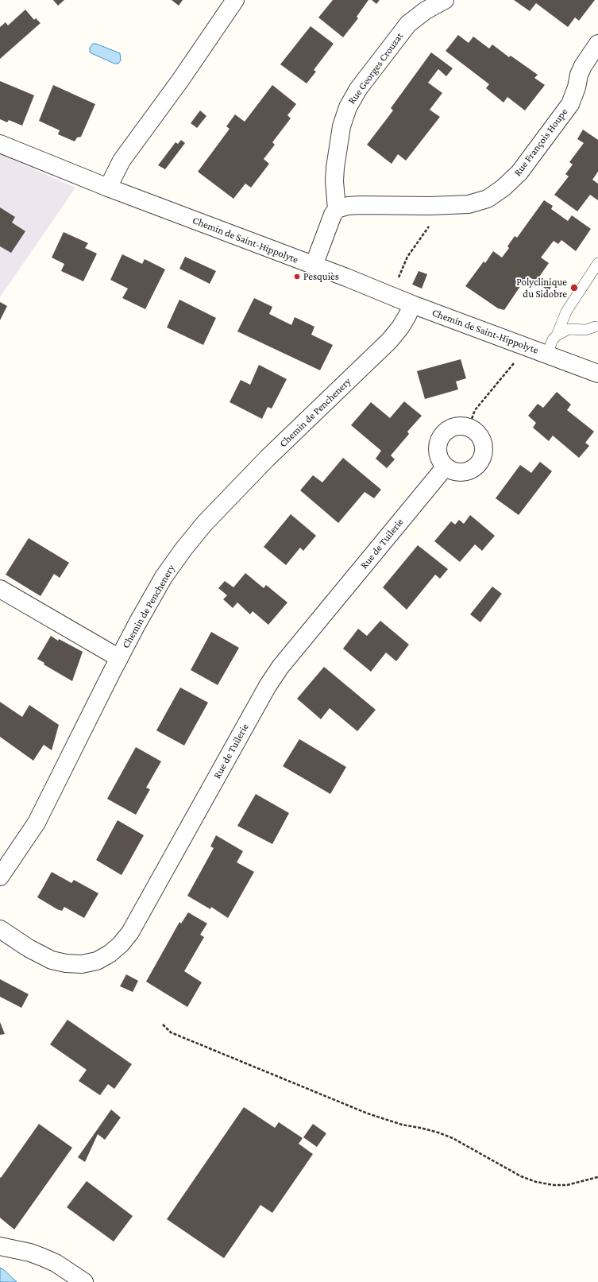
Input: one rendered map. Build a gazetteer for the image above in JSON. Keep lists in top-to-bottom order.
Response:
{
  "streets": {
    "street": [
      "Rue Georges Crouzat",
      "Rue François Houpe",
      "Chemin de Saint-Hippolyte",
      "Chemin de Penchenery",
      "Rue de Tuilerie"
    ]
  },
  "crossings": [
    ["Rue Georges Crouzat", "Rue François Houpe"],
    ["Chemin de Saint-Hippolyte", "Chemin de Penchenery"]
  ],
  "places": ["Pesquiès", "Polyclinique du Sidobre"]
}
